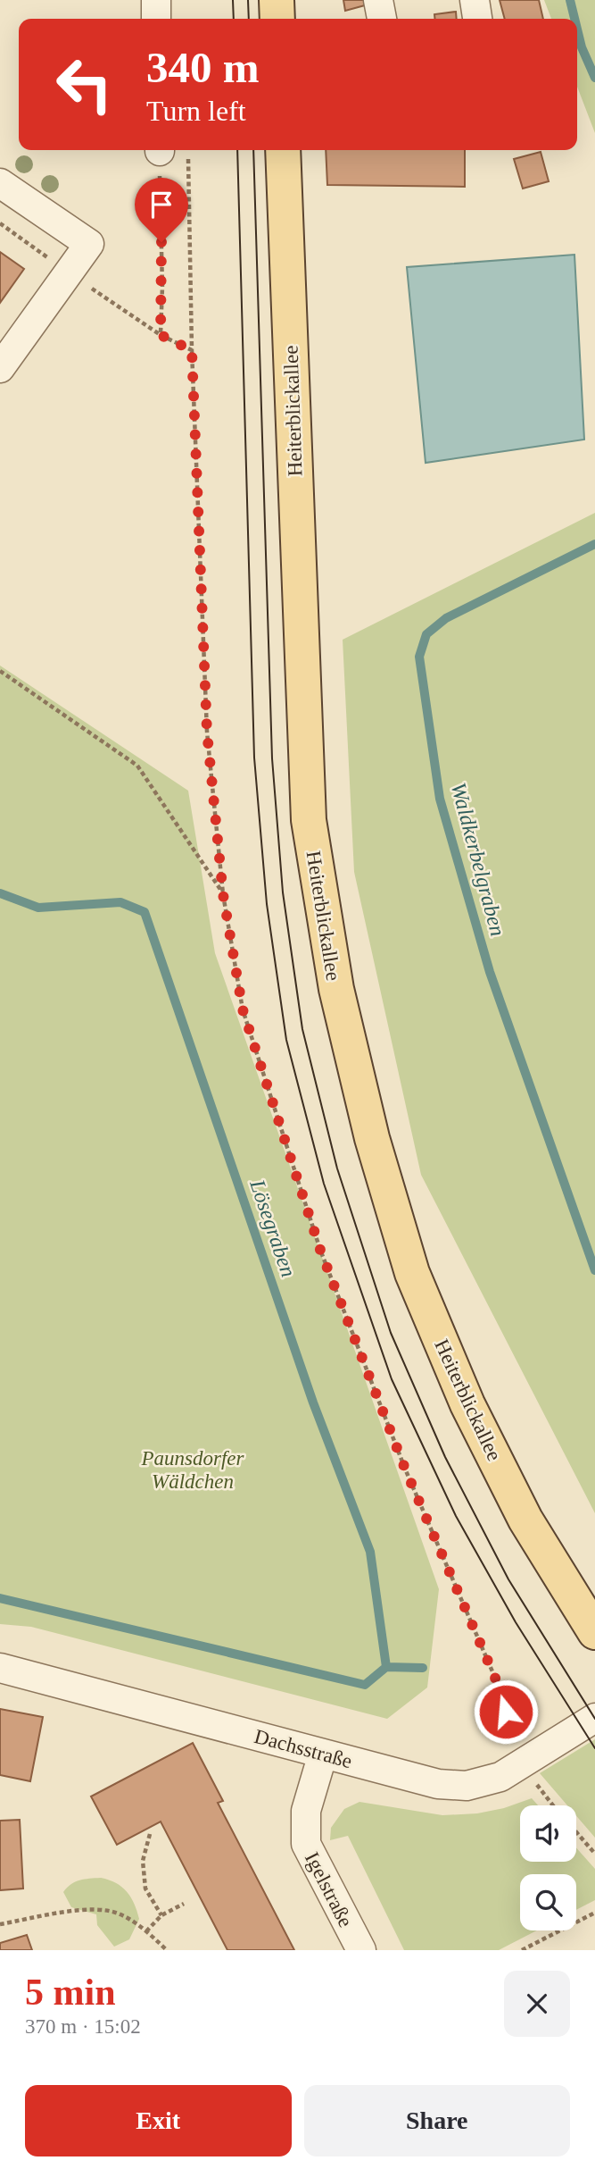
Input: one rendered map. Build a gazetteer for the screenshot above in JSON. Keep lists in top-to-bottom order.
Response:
{
  "streets": {
    "main road": ["Heiterblickallee"],
    "street": ["Dachsstraße", "Igelstraße"]
  },
  "crossings": [
    ["Dachsstraße", "Igelstraße"]
  ],
  "water": ["Waldkerbelgraben", "Lösegraben"],
  "parks": ["Paunsdorfer Wäldchen"],
  "page": {
    "turn": ["340 m", "Turn left"],
    "heading": ["5 min", "370 m · 15:02"],
    "buttons": ["Exit", "Share"]
  }
}
